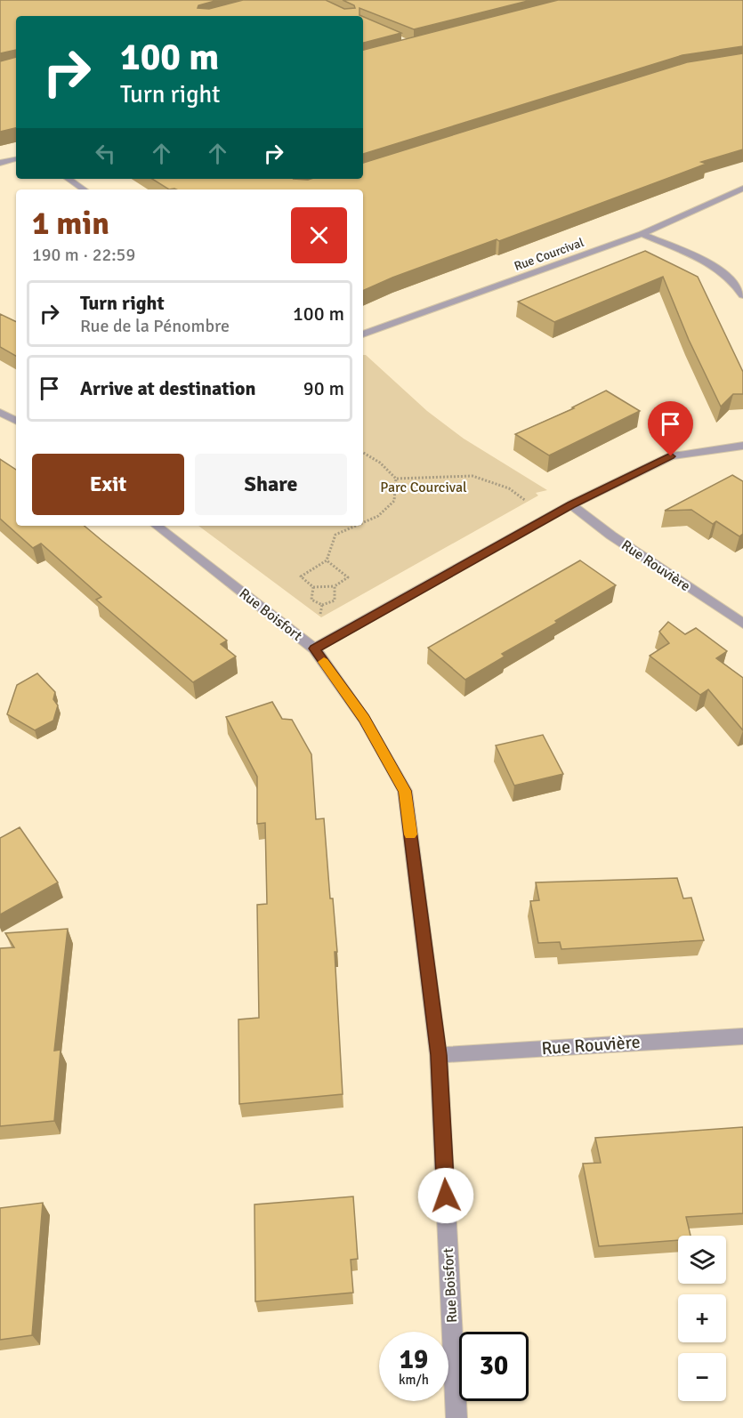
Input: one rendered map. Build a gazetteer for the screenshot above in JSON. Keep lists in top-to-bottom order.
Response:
{
  "streets": {
    "street": ["Rue Courcival", "Rue Rouvière", "Rue Boisfort"]
  },
  "crossings": [
    ["Rue Rouvière", "Rue Boisfort"]
  ],
  "parks": ["Parc Courcival"],
  "page": {
    "turn": ["100 m", "Turn right"],
    "heading": ["1 min", "190 m · 22:59"],
    "list": [
      {
        "name": "Turn right",
        "note": "Rue de la Pénombre",
        "value": "100 m"
      },
      {
        "name": "Arrive at destination",
        "value": "90 m"
      }
    ],
    "buttons": ["Exit", "Share"],
    "map_buttons": ["+", "−"],
    "speed": "19 km/h",
    "limit": "30"
  }
}
